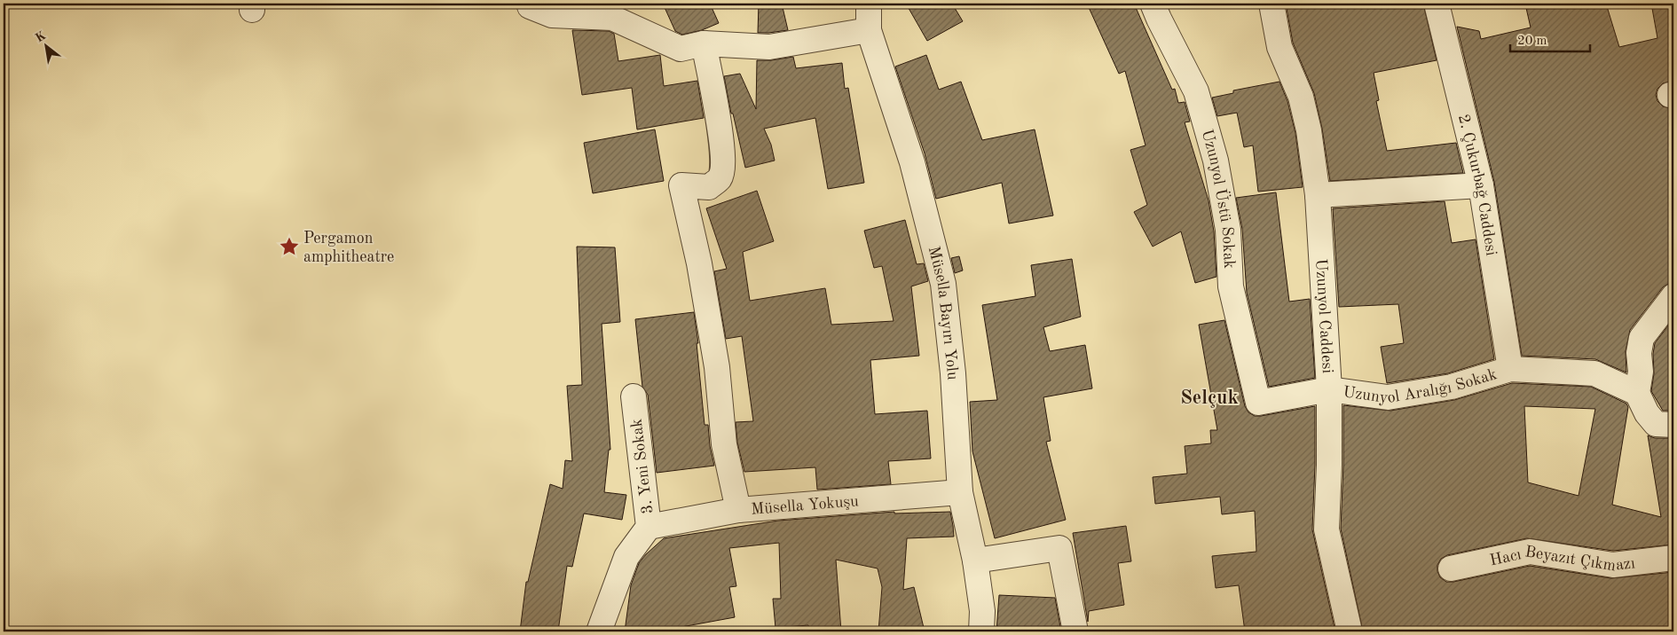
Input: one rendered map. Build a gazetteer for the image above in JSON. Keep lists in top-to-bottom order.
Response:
{
  "streets": {
    "street": [
      "2. Çukurbağ Caddesi",
      "Uzunyol Üstü Sokak",
      "Müsella Bayırı Yolu",
      "Uzunyol Caddesi",
      "Uzunyol Aralığı Sokak",
      "3. Yeni Sokak",
      "Müsella Yokuşu",
      "Hacı Beyazıt Çıkmazı"
    ]
  },
  "crossings": [
    ["2. Çukurbağ Caddesi", "Uzunyol Aralığı Sokak"],
    ["Uzunyol Üstü Sokak", "Uzunyol Aralığı Sokak"],
    ["Müsella Bayırı Yolu", "Müsella Yokuşu"],
    ["Uzunyol Caddesi", "Uzunyol Aralığı Sokak"],
    ["3. Yeni Sokak", "Müsella Yokuşu"]
  ],
  "districts": ["Selçuk"],
  "places": {
    "place": ["Pergamon amphitheatre"]
  },
  "scale_bar": "20 m",
  "north": "top left"
}
